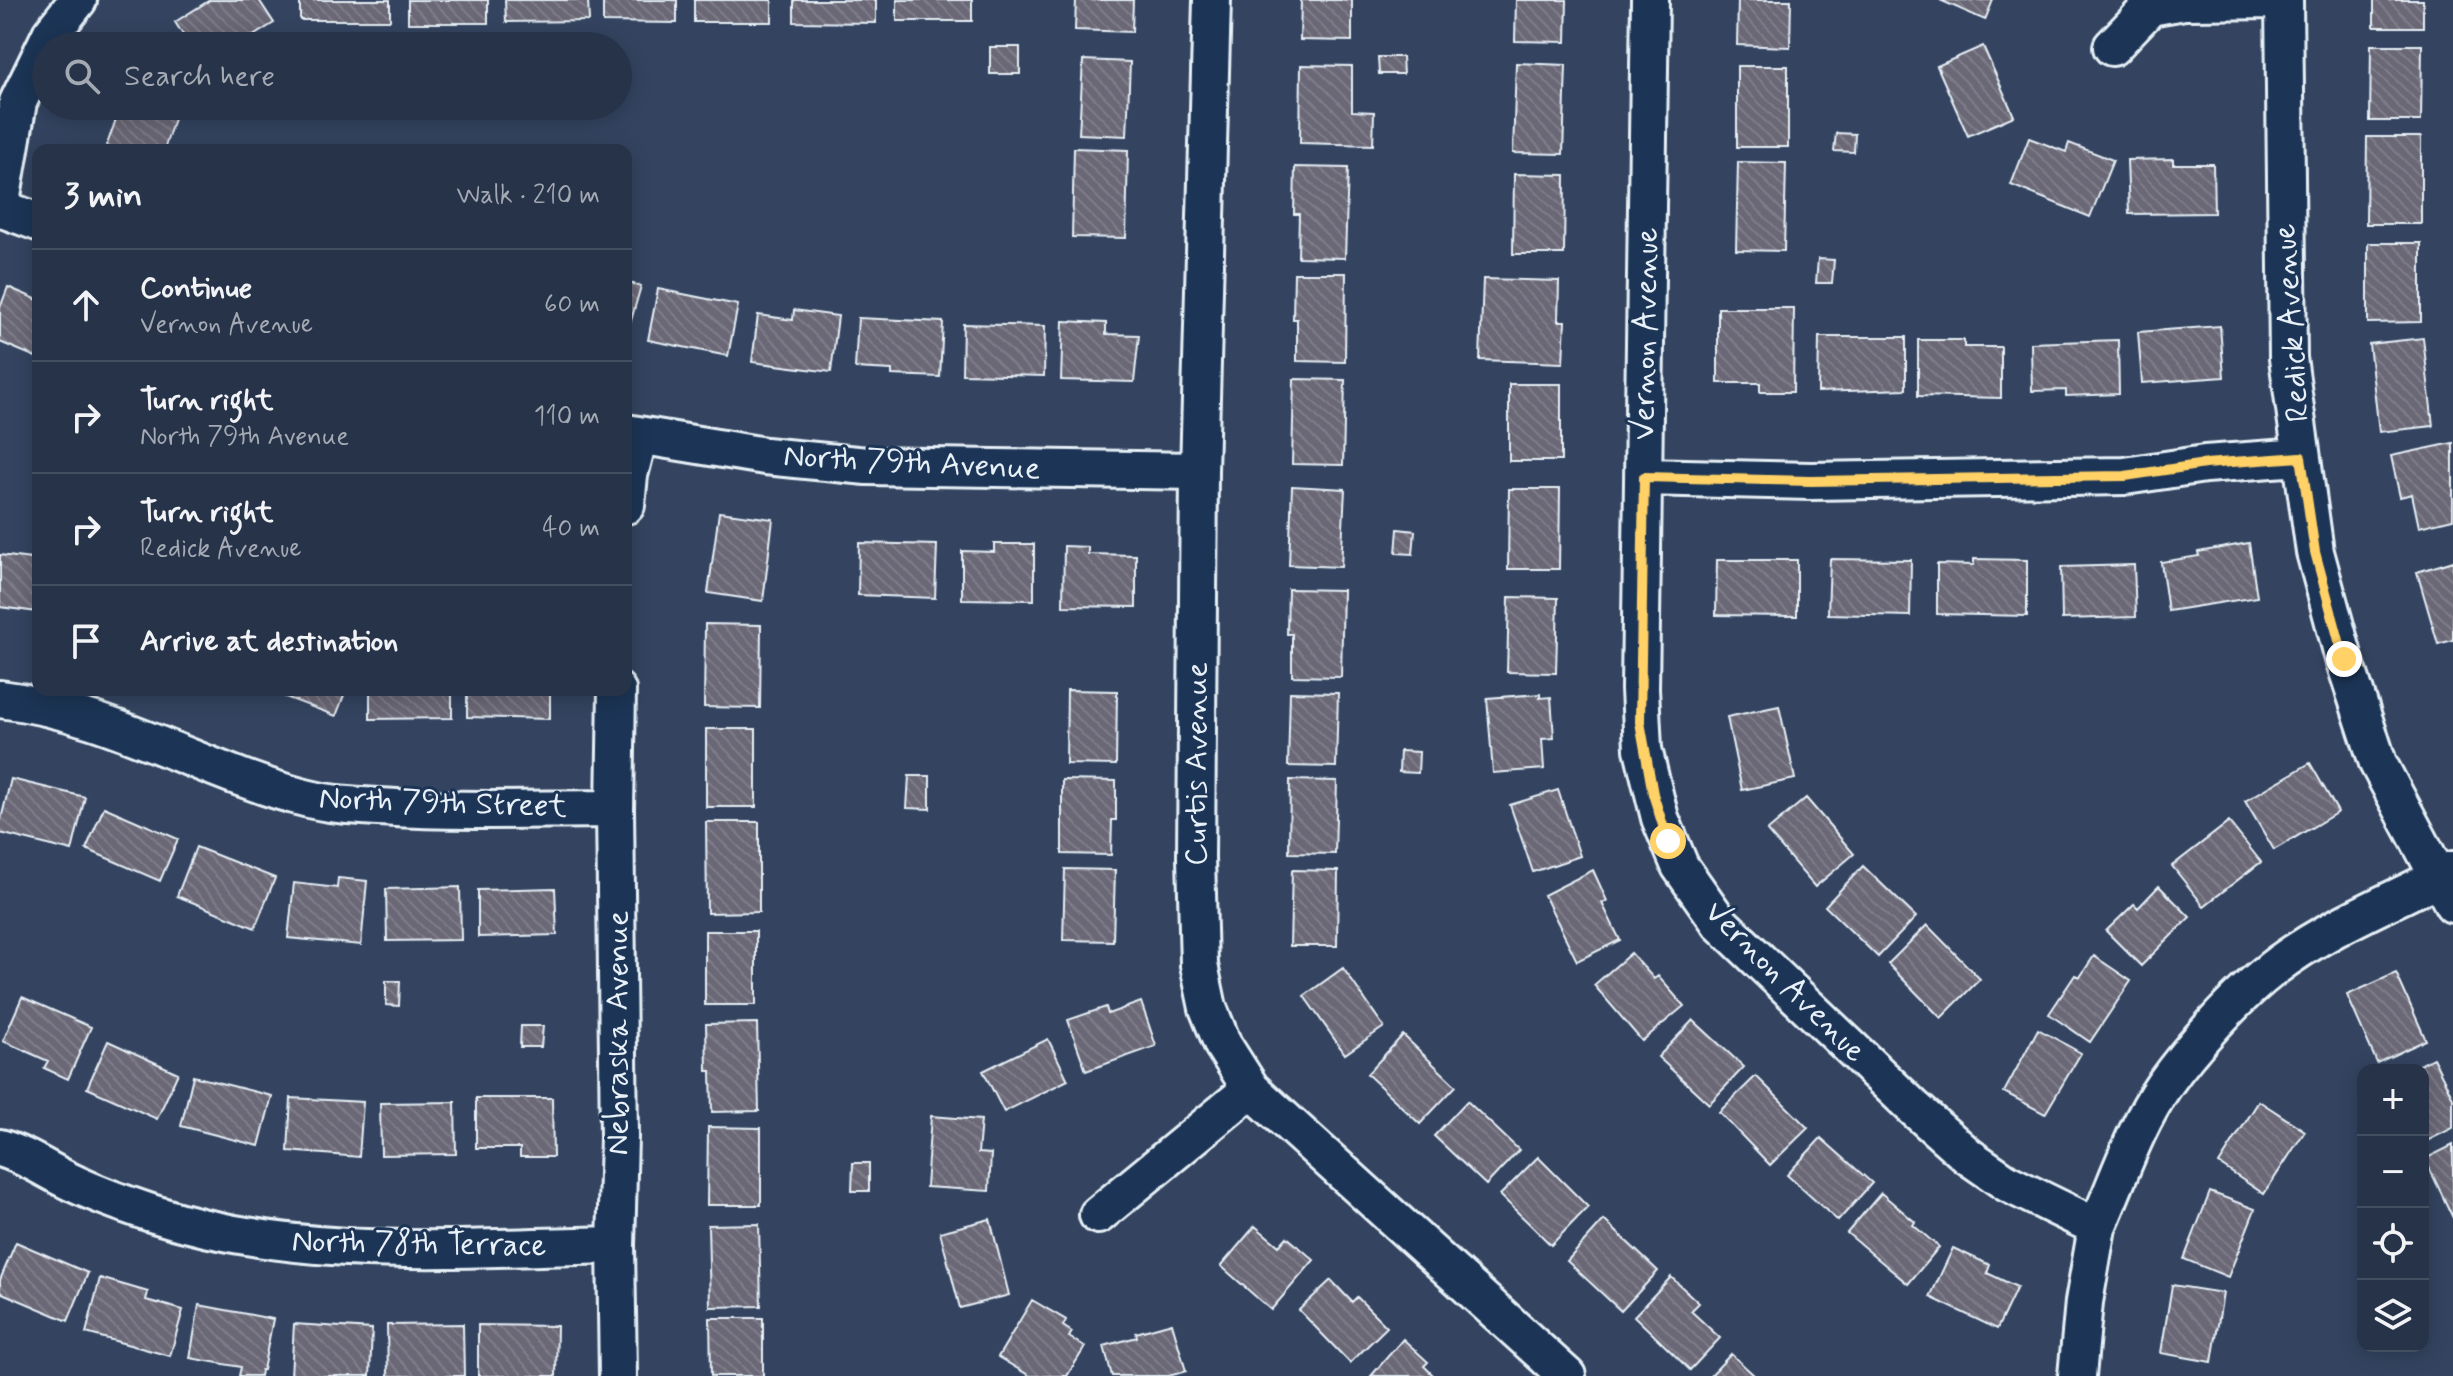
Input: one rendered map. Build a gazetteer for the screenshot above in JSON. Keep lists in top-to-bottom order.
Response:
{
  "streets": {
    "street": [
      "Redick Avenue",
      "Vernon Avenue",
      "North 79th Avenue",
      "Curtis Avenue",
      "North 79th Street",
      "Nebraska Avenue",
      "North 78th Terrace"
    ]
  },
  "crossings": [
    ["North 79th Avenue", "Curtis Avenue"],
    ["North 79th Street", "Nebraska Avenue"],
    ["Nebraska Avenue", "North 78th Terrace"]
  ],
  "page": {
    "search": "Search here",
    "heading": ["3 min", "Walk · 210 m"],
    "list": [
      ["Continue", "Vernon Avenue", "60 m"],
      ["Turn right", "North 79th Avenue", "110 m"],
      ["Turn right", "Redick Avenue", "40 m"],
      "Arrive at destination"
    ],
    "map_buttons": ["+", "−"]
  }
}
